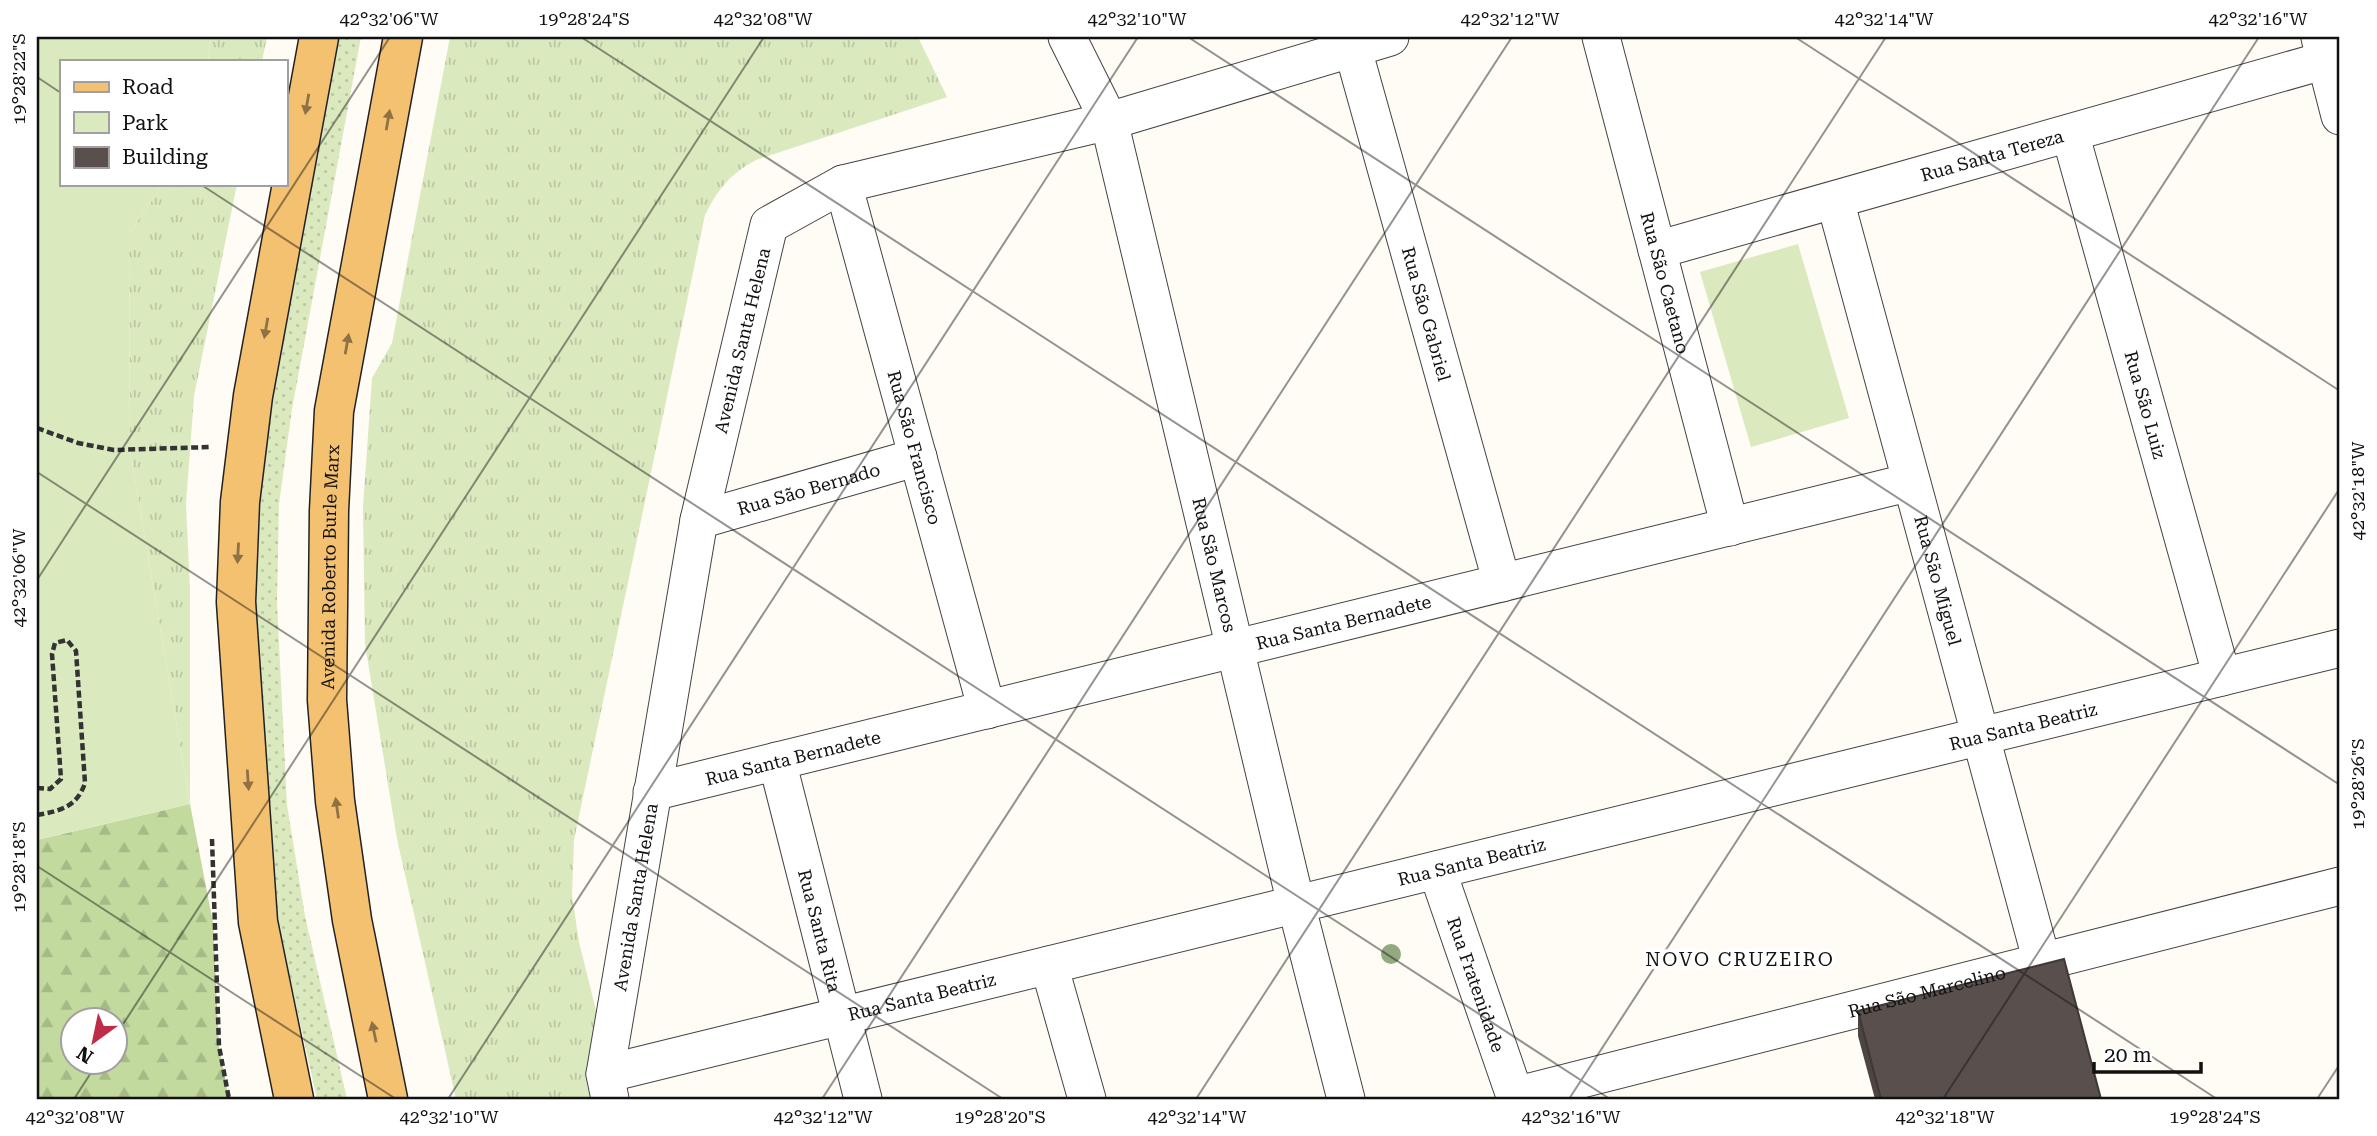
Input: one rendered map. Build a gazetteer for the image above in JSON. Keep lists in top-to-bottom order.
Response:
{
  "streets": {
    "main road": ["Avenida Roberto Burle Marx"],
    "street": [
      "Rua Santa Tereza",
      "Rua São Caetano",
      "Rua São Gabriel",
      "Avenida Santa Helena",
      "Rua São Luiz",
      "Rua São Francisco",
      "Rua São Bernado",
      "Rua São Marcos",
      "Rua São Miguel",
      "Rua Santa Bernadete",
      "Rua Santa Beatriz",
      "Rua Santa Rita",
      "Rua Fratenidade",
      "Rua São Marcelino"
    ]
  },
  "crossings": [
    ["Rua Santa Tereza", "Rua São Caetano"],
    ["Rua Santa Tereza", "Rua São Luiz"],
    ["Rua Santa Tereza", "Rua São Miguel"],
    ["Rua São Caetano", "Rua Santa Bernadete"],
    ["Rua São Gabriel", "Avenida Santa Helena"],
    ["Rua São Gabriel", "Rua Santa Bernadete"],
    ["Avenida Santa Helena", "Rua São Francisco"],
    ["Avenida Santa Helena", "Rua São Bernado"],
    ["Avenida Santa Helena", "Rua São Marcos"],
    ["Avenida Santa Helena", "Rua Santa Bernadete"],
    ["Avenida Santa Helena", "Rua Santa Beatriz"],
    ["Rua São Luiz", "Rua Santa Beatriz"],
    ["Rua São Francisco", "Rua São Bernado"],
    ["Rua São Francisco", "Rua Santa Bernadete"],
    ["Rua São Marcos", "Rua Santa Bernadete"],
    ["Rua São Marcos", "Rua Santa Beatriz"],
    ["Rua São Miguel", "Rua Santa Bernadete"],
    ["Rua São Miguel", "Rua Santa Beatriz"],
    ["Rua São Miguel", "Rua São Marcelino"],
    ["Rua Santa Bernadete", "Rua Santa Rita"],
    ["Rua Santa Beatriz", "Rua Santa Rita"],
    ["Rua Santa Beatriz", "Rua Fratenidade"],
    ["Rua Fratenidade", "Rua São Marcelino"]
  ],
  "districts": ["NOVO CRUZEIRO"],
  "legend": ["Road", "Park", "Building"],
  "scale_bar": "20 m",
  "north": "bottom left",
  "coordinates": [
    "42°32'06\"W",
    "19°28'24\"S",
    "42°32'08\"W",
    "42°32'10\"W",
    "42°32'12\"W",
    "42°32'14\"W",
    "42°32'16\"W",
    "19°28'22\"S",
    "42°32'18\"W",
    "19°28'26\"S",
    "19°28'18\"S",
    "19°28'20\"S"
  ]
}
